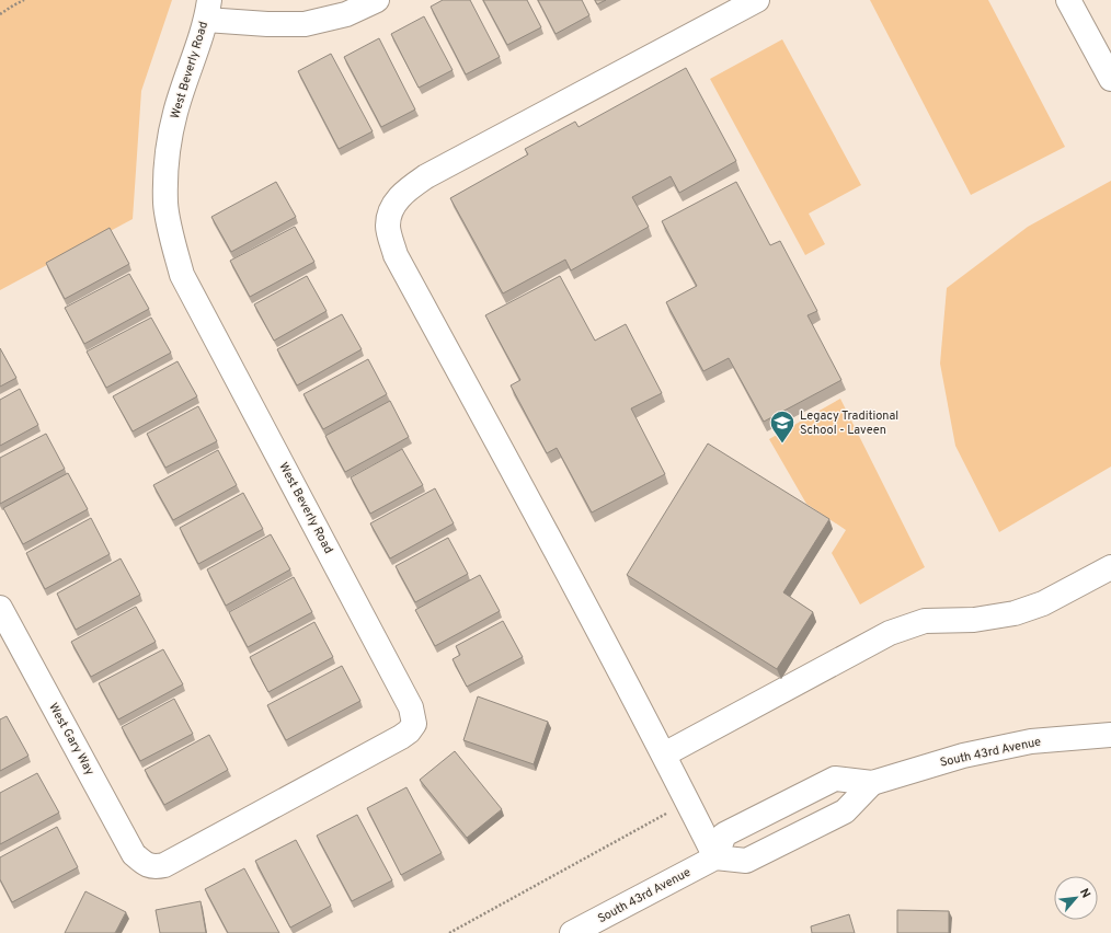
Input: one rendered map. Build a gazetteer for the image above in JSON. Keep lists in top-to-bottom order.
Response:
{
  "streets": {
    "street": ["West Beverly Road", "West Gary Way", "South 43rd Avenue"]
  },
  "crossings": [
    ["West Beverly Road", "West Gary Way"]
  ],
  "places": {
    "school or university": ["Legacy Traditional School - Laveen"]
  },
  "north": "top right"
}
